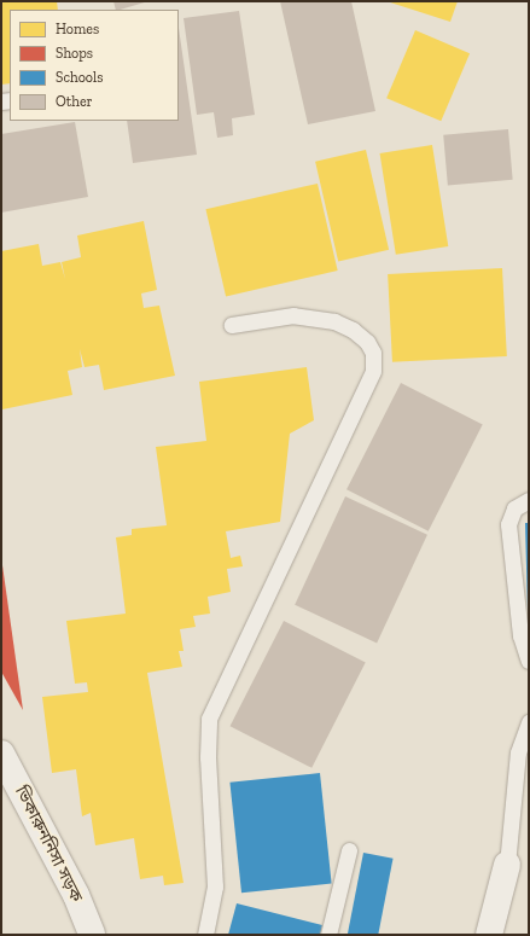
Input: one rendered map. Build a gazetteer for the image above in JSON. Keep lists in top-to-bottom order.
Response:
{
  "streets": {
    "street": ["ভিকারুননিসা সড়ক"]
  },
  "legend": [
    "Homes",
    "Shops",
    "Schools",
    "Other"
  ]
}
